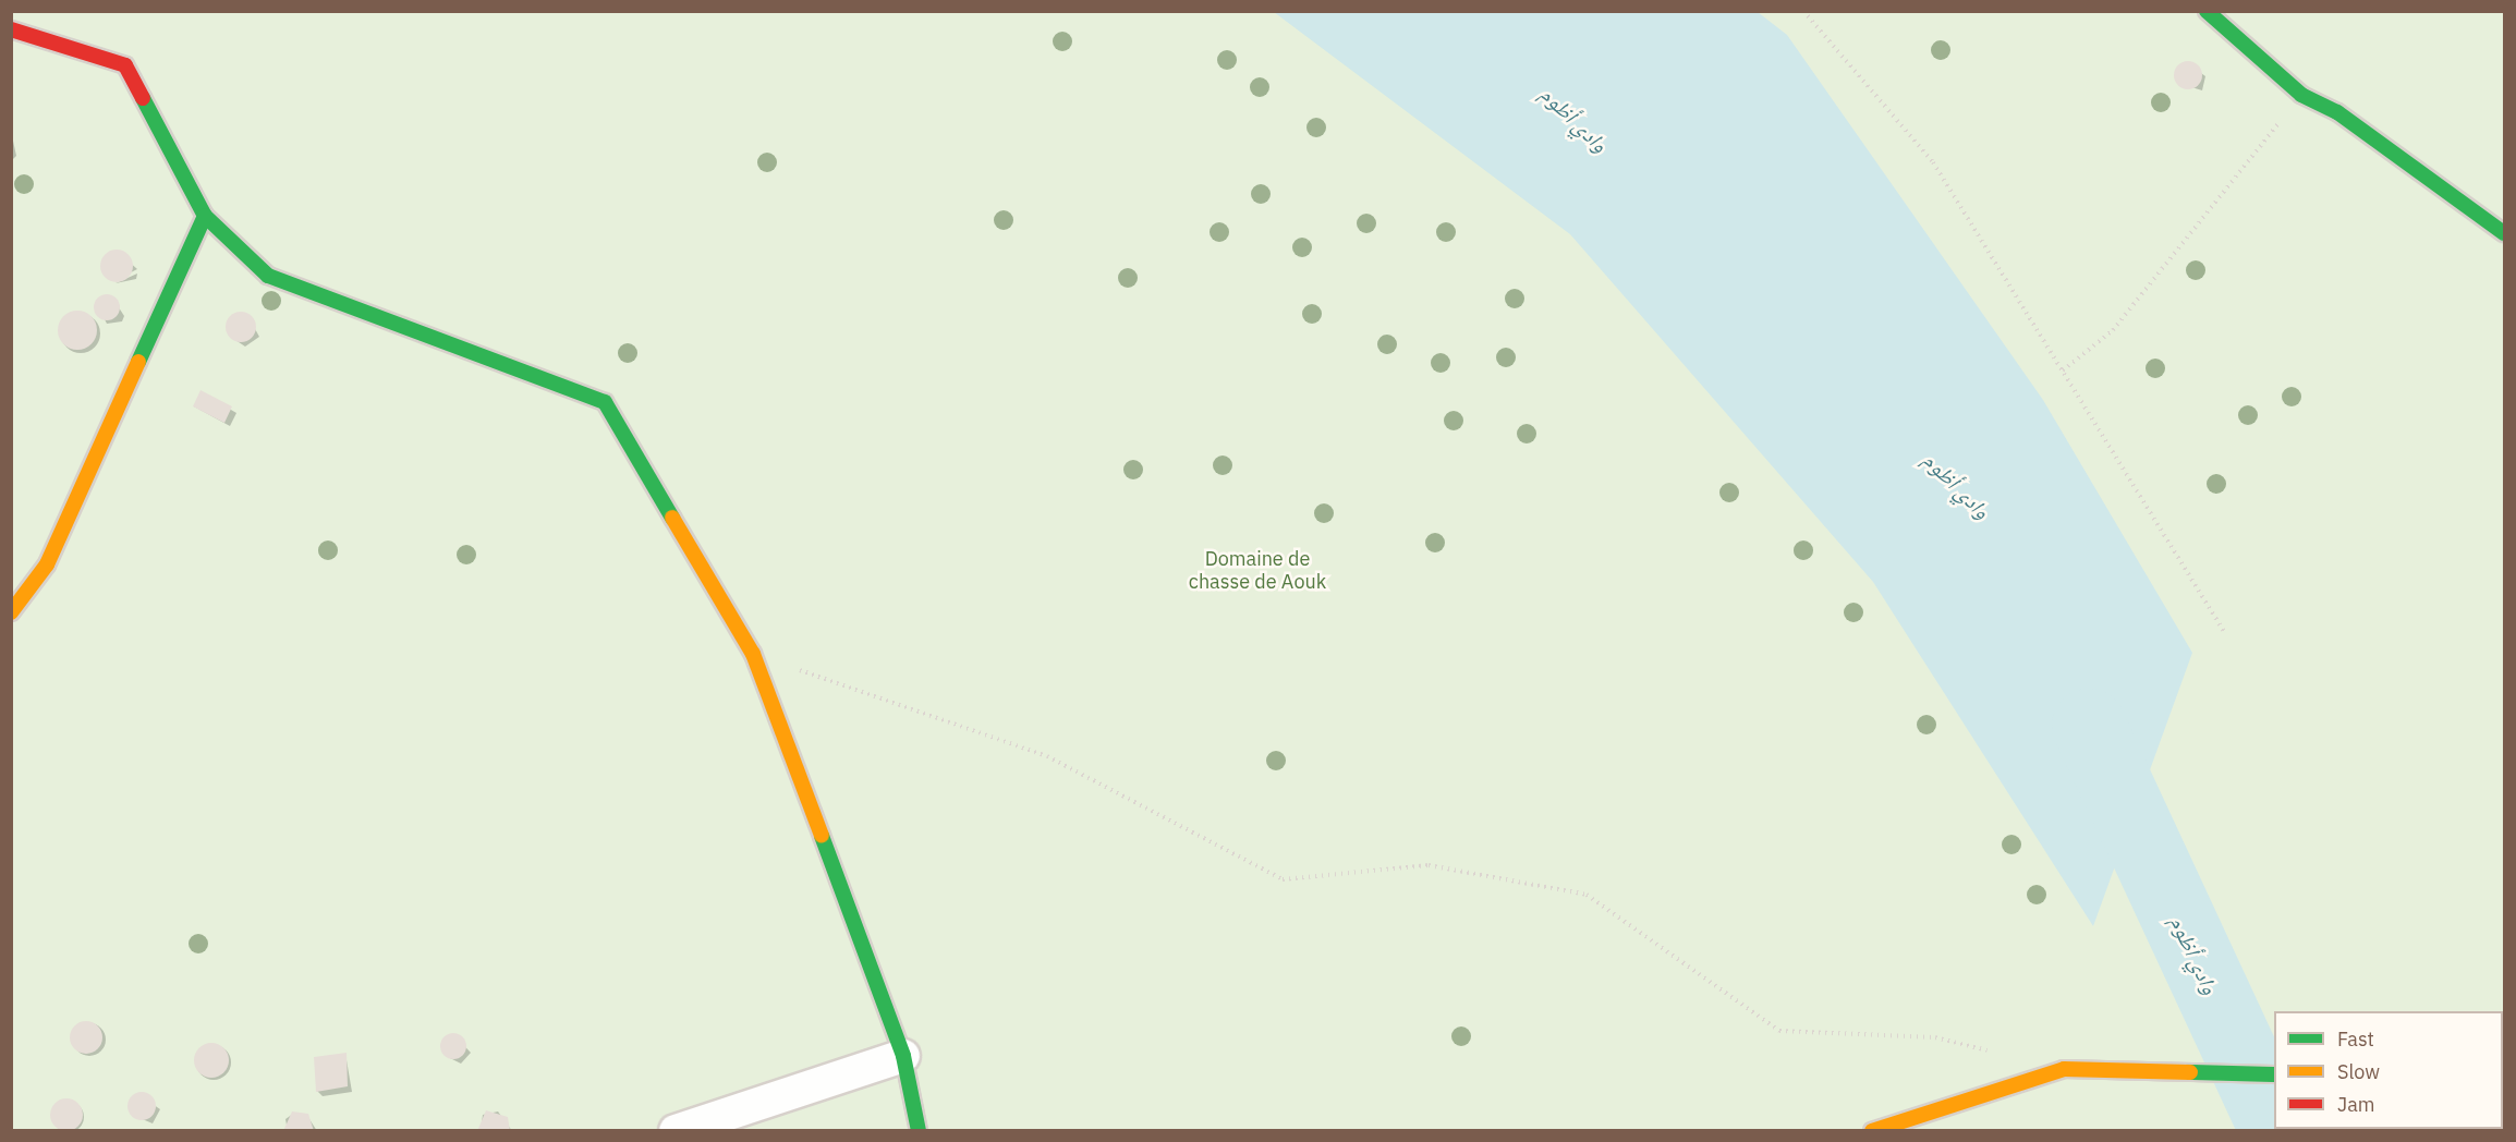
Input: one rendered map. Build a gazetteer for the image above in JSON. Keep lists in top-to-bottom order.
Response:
{
  "water": ["وادي أظوم"],
  "parks": ["Domaine de chasse de Aouk"],
  "legend": ["Fast", "Slow", "Jam"]
}
